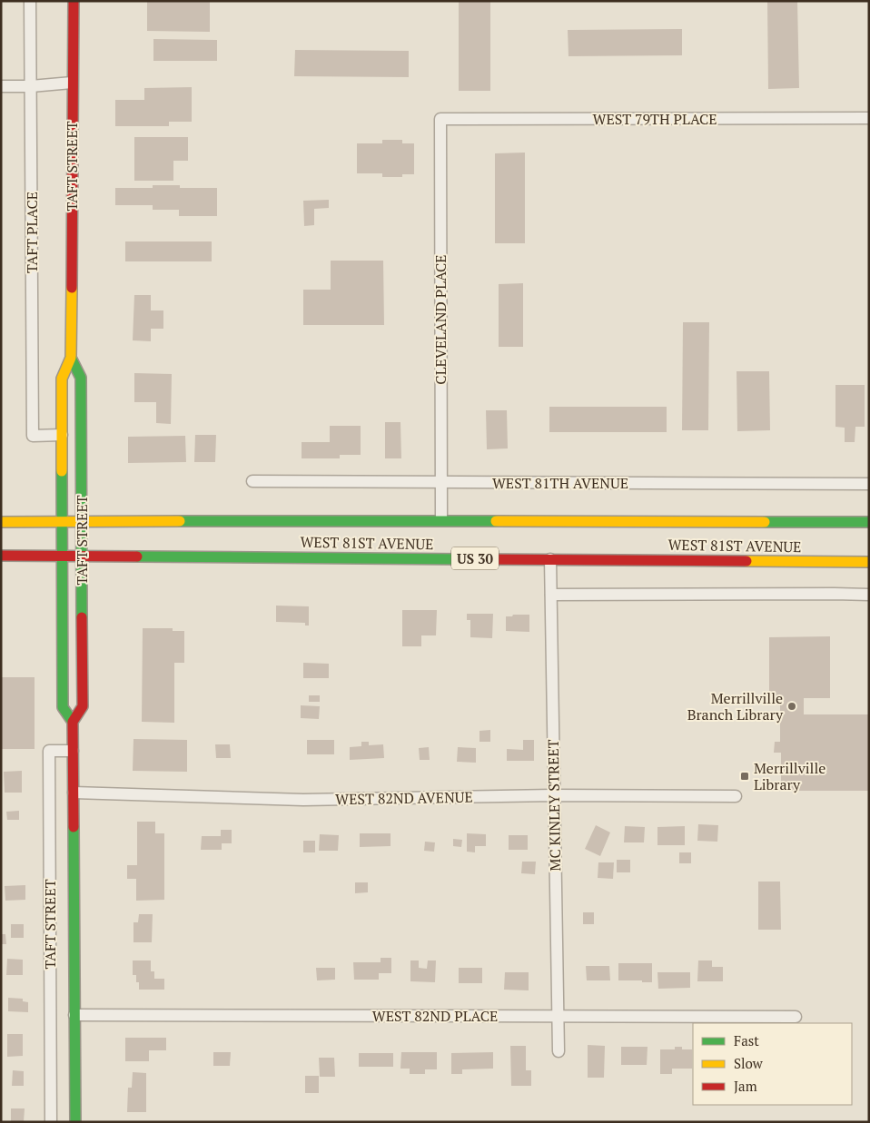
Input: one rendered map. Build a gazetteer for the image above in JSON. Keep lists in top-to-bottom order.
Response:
{
  "streets": {
    "main road": ["TAFT STREET", "WEST 81ST AVENUE", "US 30"],
    "street": [
      "WEST 79TH PLACE",
      "TAFT PLACE",
      "CLEVELAND PLACE",
      "WEST 81TH AVENUE",
      "WEST 82ND AVENUE",
      "MC KINLEY STREET",
      "WEST 82ND PLACE"
    ]
  },
  "crossings": [
    ["WEST 79TH PLACE", "CLEVELAND PLACE"],
    ["TAFT STREET", "TAFT PLACE"],
    ["TAFT STREET", "WEST 81ST AVENUE"],
    ["TAFT STREET", "WEST 82ND AVENUE"],
    ["TAFT STREET", "WEST 82ND PLACE"],
    ["CLEVELAND PLACE", "WEST 81TH AVENUE"],
    ["CLEVELAND PLACE", "WEST 81ST AVENUE"],
    ["WEST 81ST AVENUE", "MC KINLEY STREET"],
    ["WEST 82ND AVENUE", "MC KINLEY STREET"],
    ["MC KINLEY STREET", "WEST 82ND PLACE"]
  ],
  "places": {
    "other": ["Merrillville Branch Library"],
    "transit": ["Merrillville Library"]
  },
  "legend": ["Fast", "Slow", "Jam"]
}
